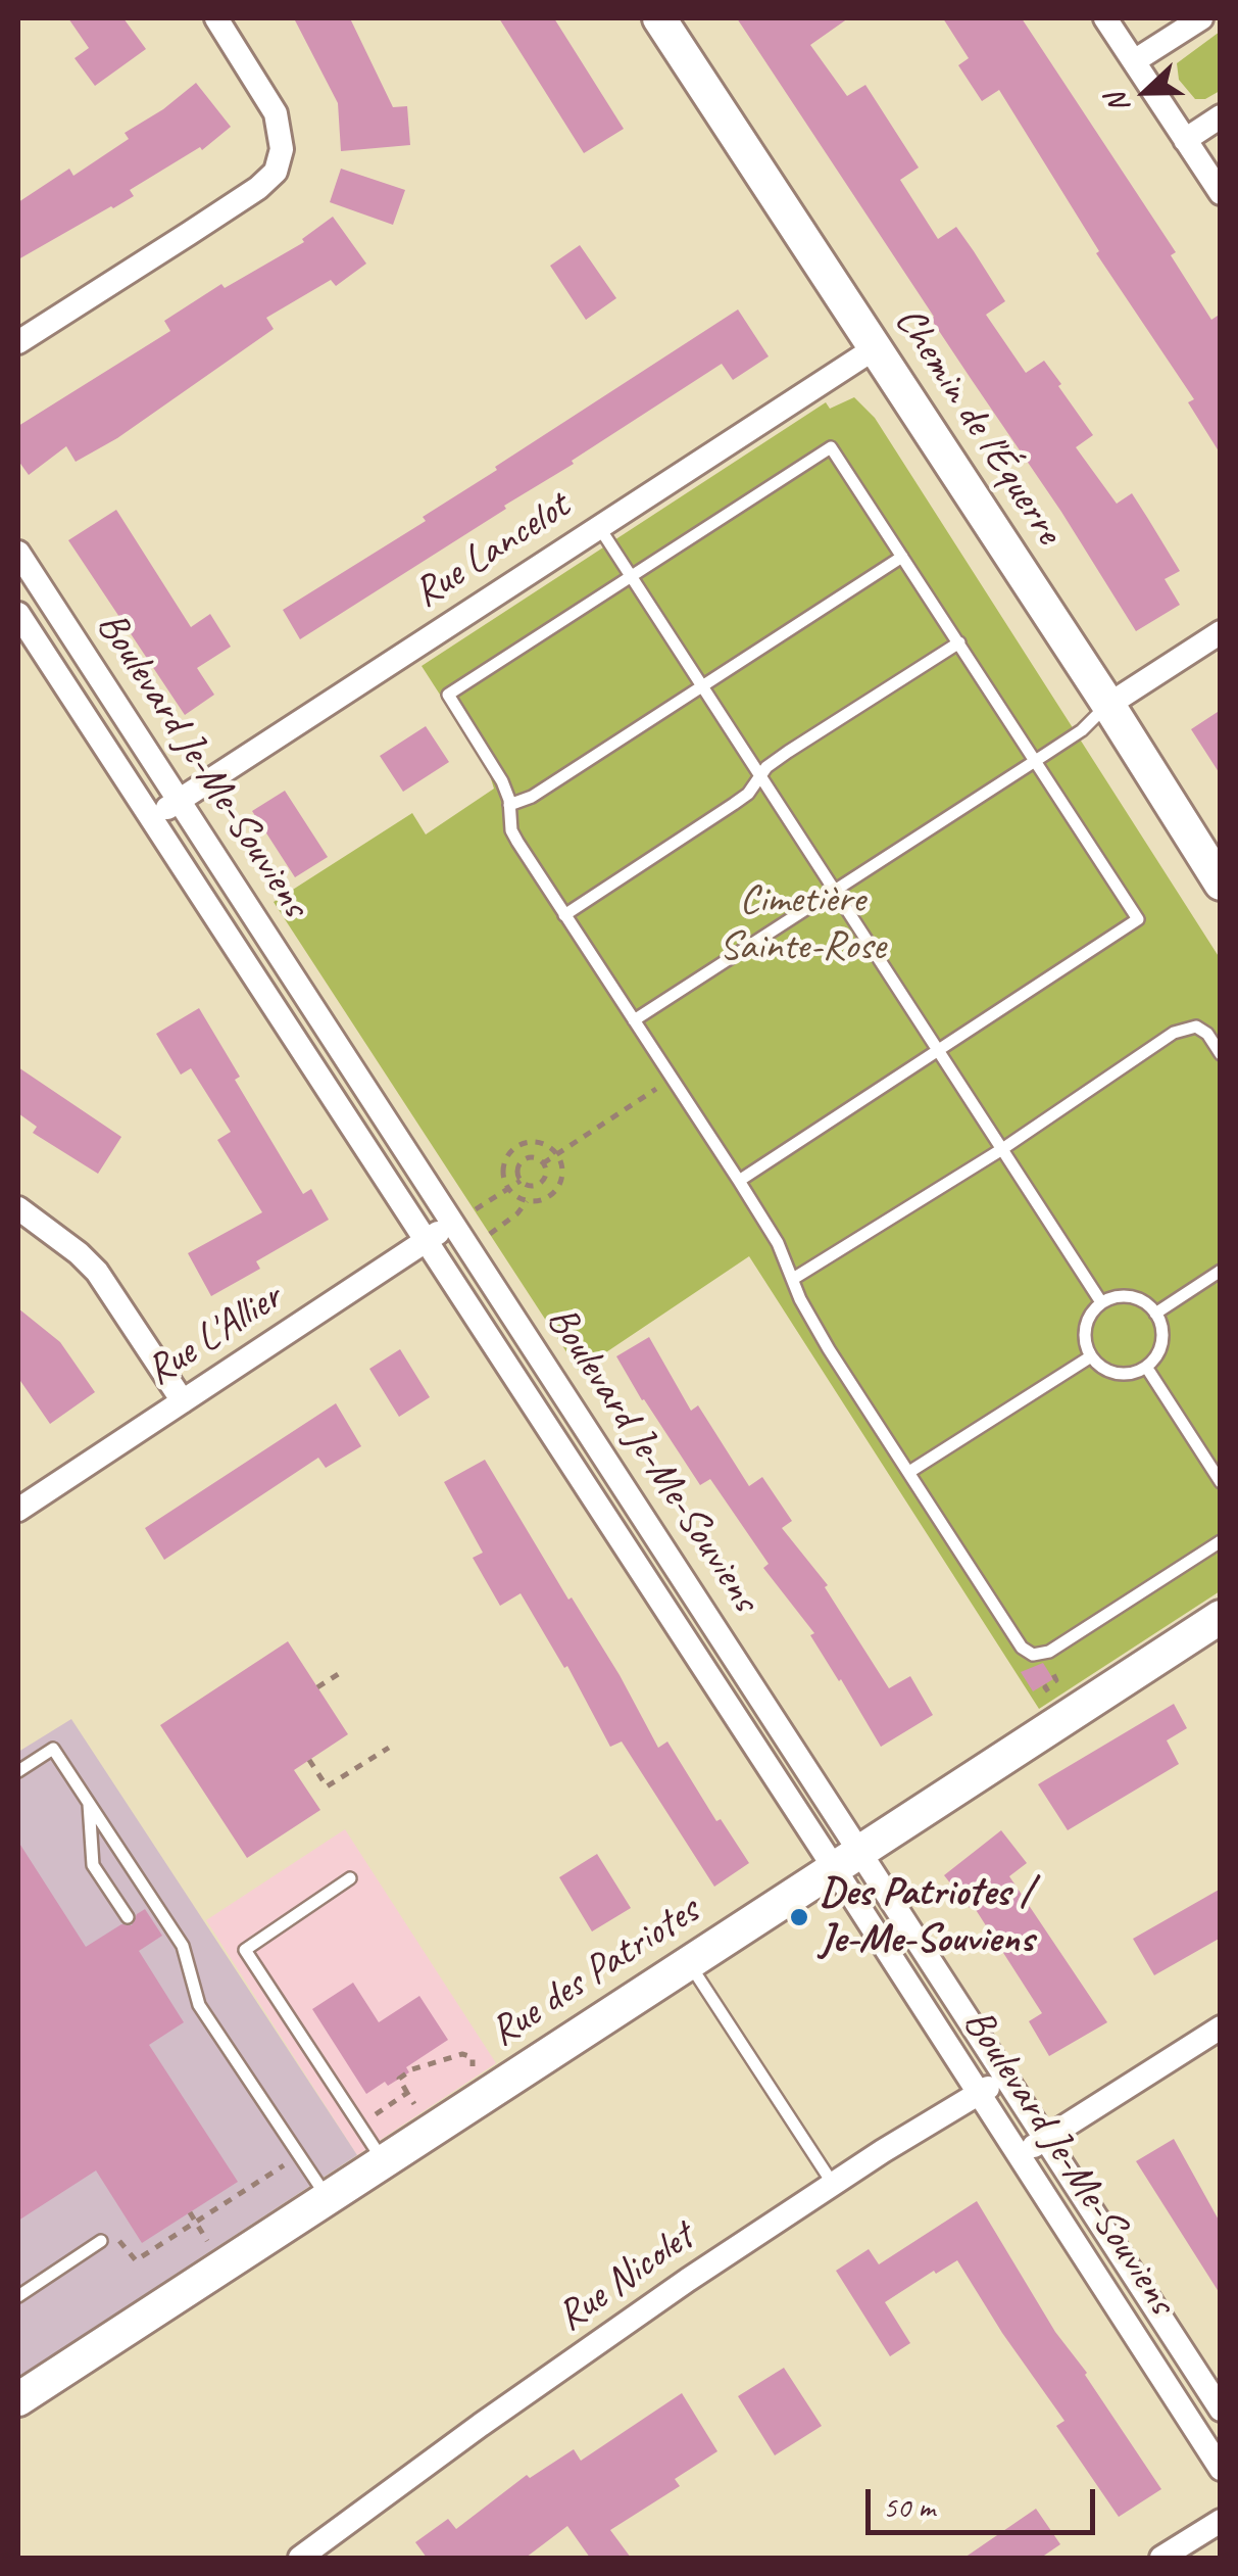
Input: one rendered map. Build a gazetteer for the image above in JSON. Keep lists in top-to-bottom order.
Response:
{
  "streets": {
    "street": [
      "Chemin de l'Équerre",
      "Rue Lancelot",
      "Boulevard Je-Me-Souviens",
      "Rue L'Allier",
      "Rue des Patriotes",
      "Rue Nicolet"
    ]
  },
  "crossings": [
    ["Chemin de l'Équerre", "Rue Lancelot"],
    ["Rue Lancelot", "Boulevard Je-Me-Souviens"],
    ["Boulevard Je-Me-Souviens", "Rue L'Allier"],
    ["Boulevard Je-Me-Souviens", "Rue des Patriotes"],
    ["Boulevard Je-Me-Souviens", "Rue Nicolet"]
  ],
  "parks": ["Cimetière Sainte-Rose"],
  "places": ["Des Patriotes / Je-Me-Souviens"],
  "scale_bar": "50 m",
  "north": "left"
}
